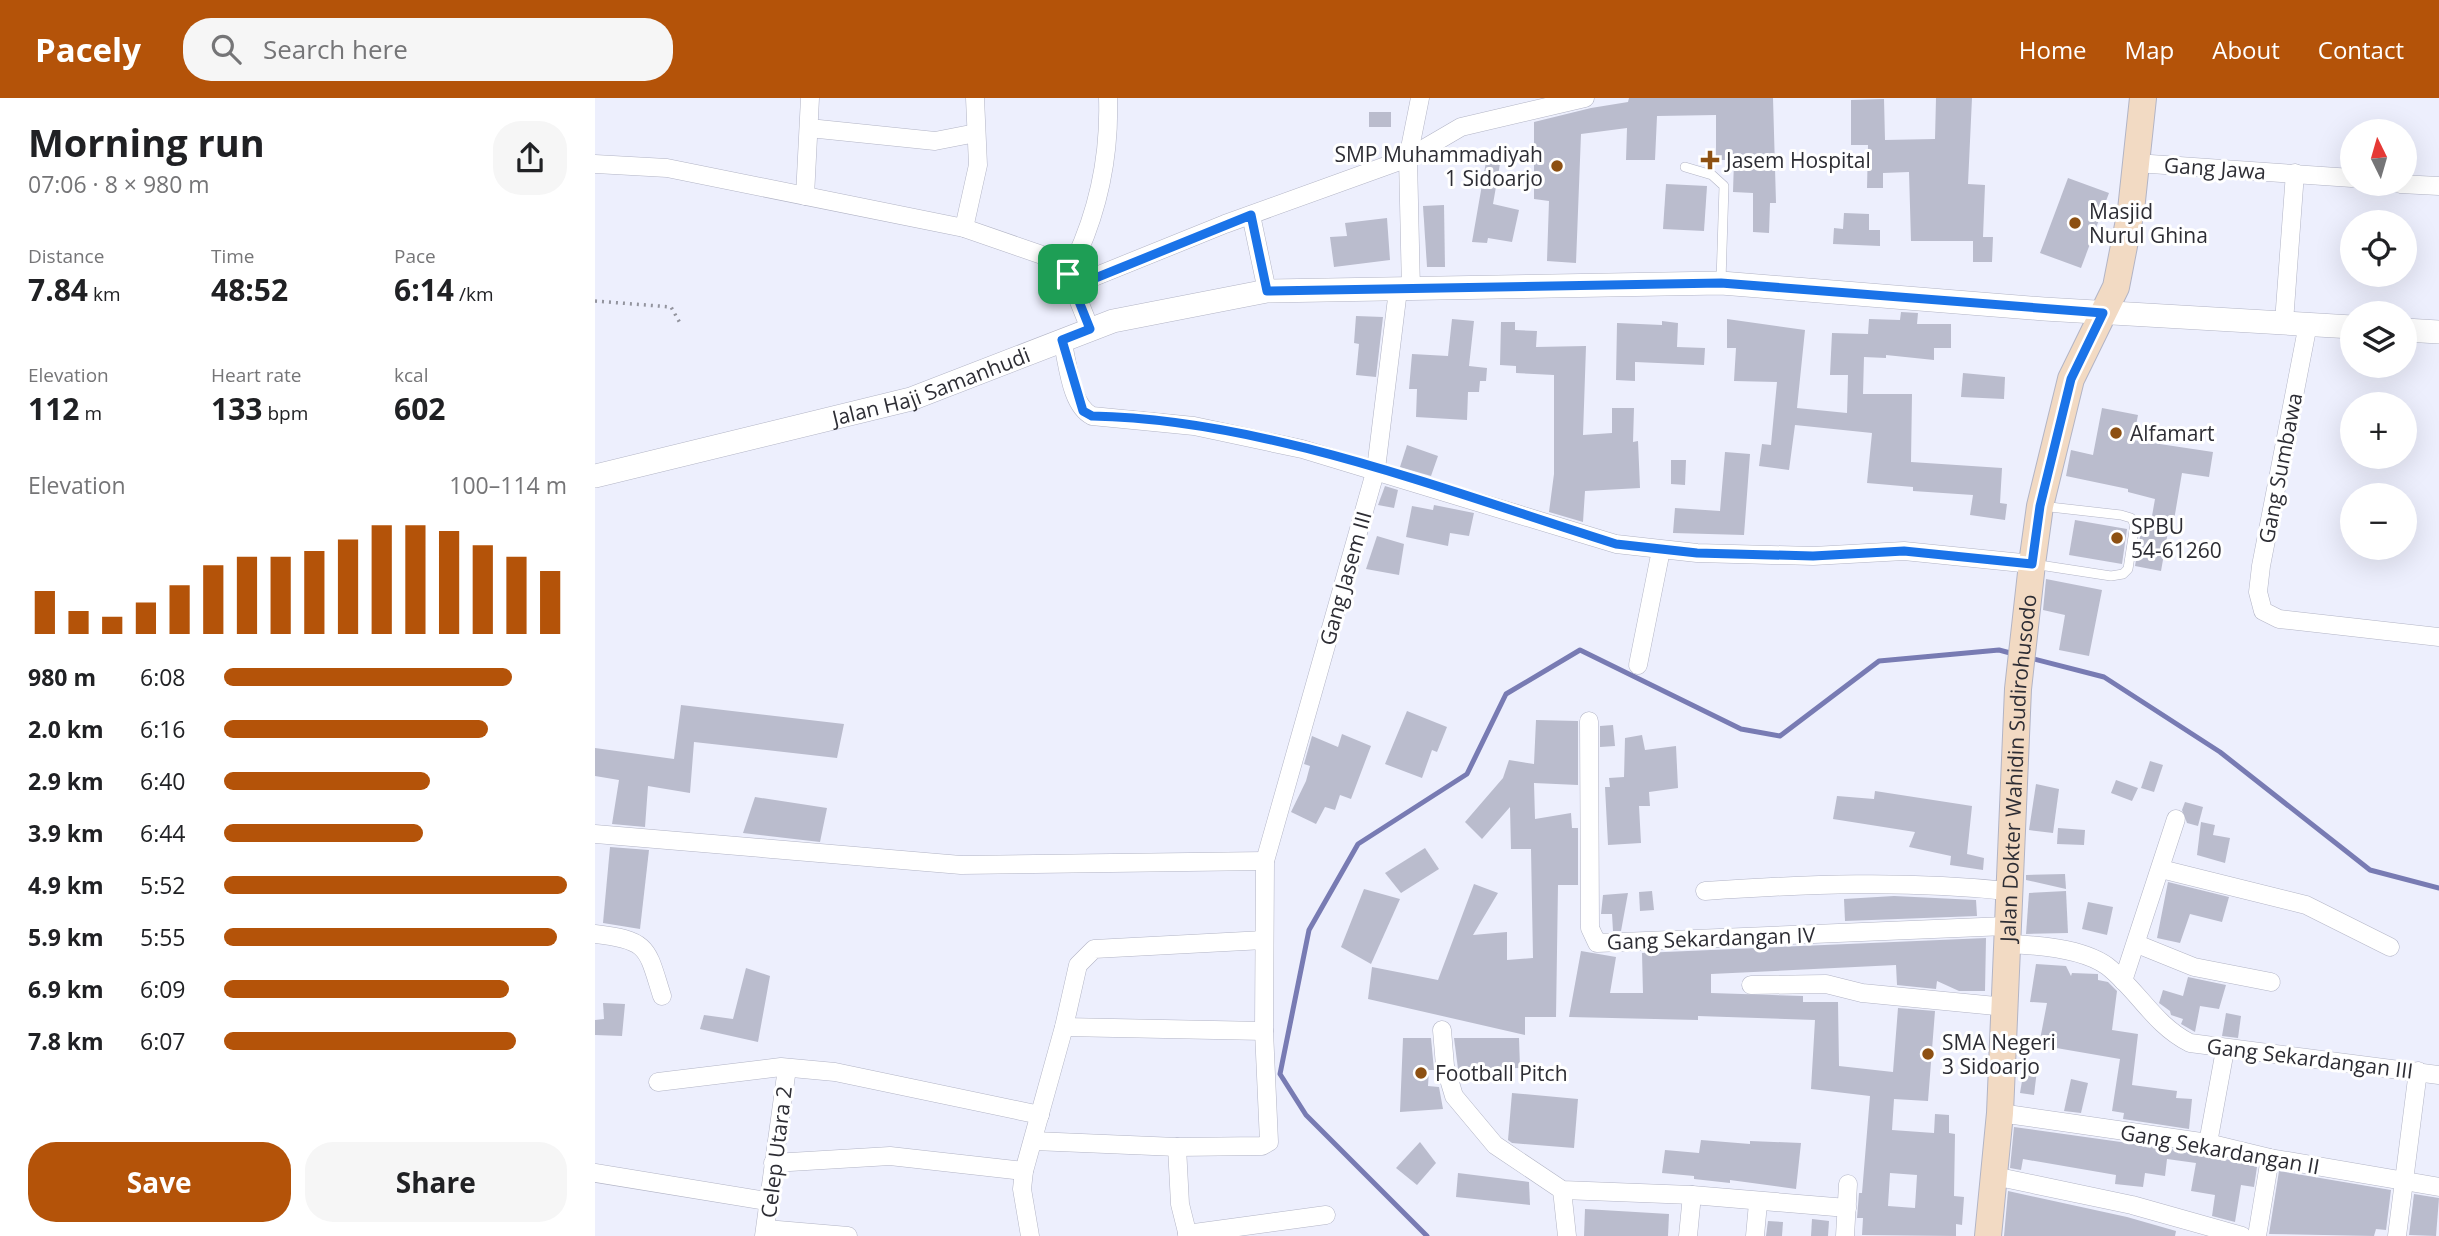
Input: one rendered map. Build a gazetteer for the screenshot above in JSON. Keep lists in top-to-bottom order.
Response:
{
  "streets": {
    "main road": ["Jalan Dokter Wahidin Sudirohusodo"],
    "street": [
      "Gang Jawa",
      "Jalan Haji Samanhudi",
      "Gang Sumbawa",
      "Gang Jasem III",
      "Gang Sekardangan IV",
      "Gang Sekardangan III",
      "Gang Sekardangan II",
      "Celep Utara 2"
    ]
  },
  "crossings": [
    ["Gang Jawa", "Jalan Haji Samanhudi"],
    ["Gang Jawa", "Jalan Dokter Wahidin Sudirohusodo"],
    ["Jalan Haji Samanhudi", "Gang Sumbawa"],
    ["Jalan Haji Samanhudi", "Gang Jasem III"],
    ["Jalan Haji Samanhudi", "Jalan Dokter Wahidin Sudirohusodo"],
    ["Jalan Dokter Wahidin Sudirohusodo", "Gang Sekardangan IV"],
    ["Jalan Dokter Wahidin Sudirohusodo", "Gang Sekardangan III"],
    ["Jalan Dokter Wahidin Sudirohusodo", "Gang Sekardangan II"],
    ["Gang Sekardangan IV", "Gang Sekardangan III"]
  ],
  "places": {
    "health": ["Jasem Hospital"],
    "other": [
      "SMP Muhammadiyah 1 Sidoarjo",
      "Masjid Nurul Ghina",
      "Alfamart",
      "SPBU 54-61260",
      "SMA Negeri 3 Sidoarjo",
      "Football Pitch"
    ]
  },
  "north": "top",
  "page": {
    "header": "Pacely",
    "search": "Search here",
    "nav": [
      "Home",
      "Map",
      "About",
      "Contact"
    ],
    "heading": ["Morning run", "07:06 · 8 × 980 m"],
    "map_buttons": ["+", "−"],
    "stats": [
      ["Distance", "7.84 km"],
      ["Time", "48:52"],
      ["Pace", "6:14 /km"],
      ["Elevation", "112 m"],
      ["Heart rate", "133 bpm"],
      ["kcal", "602"]
    ],
    "chart": ["Elevation", "100–114 m"],
    "list": [
      {
        "name": "980 m",
        "note": "6:08"
      },
      {
        "name": "2.0 km",
        "note": "6:16"
      },
      {
        "name": "2.9 km",
        "note": "6:40"
      },
      {
        "name": "3.9 km",
        "note": "6:44"
      },
      {
        "name": "4.9 km",
        "note": "5:52"
      },
      {
        "name": "5.9 km",
        "note": "5:55"
      },
      {
        "name": "6.9 km",
        "note": "6:09"
      },
      {
        "name": "7.8 km",
        "note": "6:07"
      }
    ],
    "buttons": ["Save", "Share"]
  }
}
